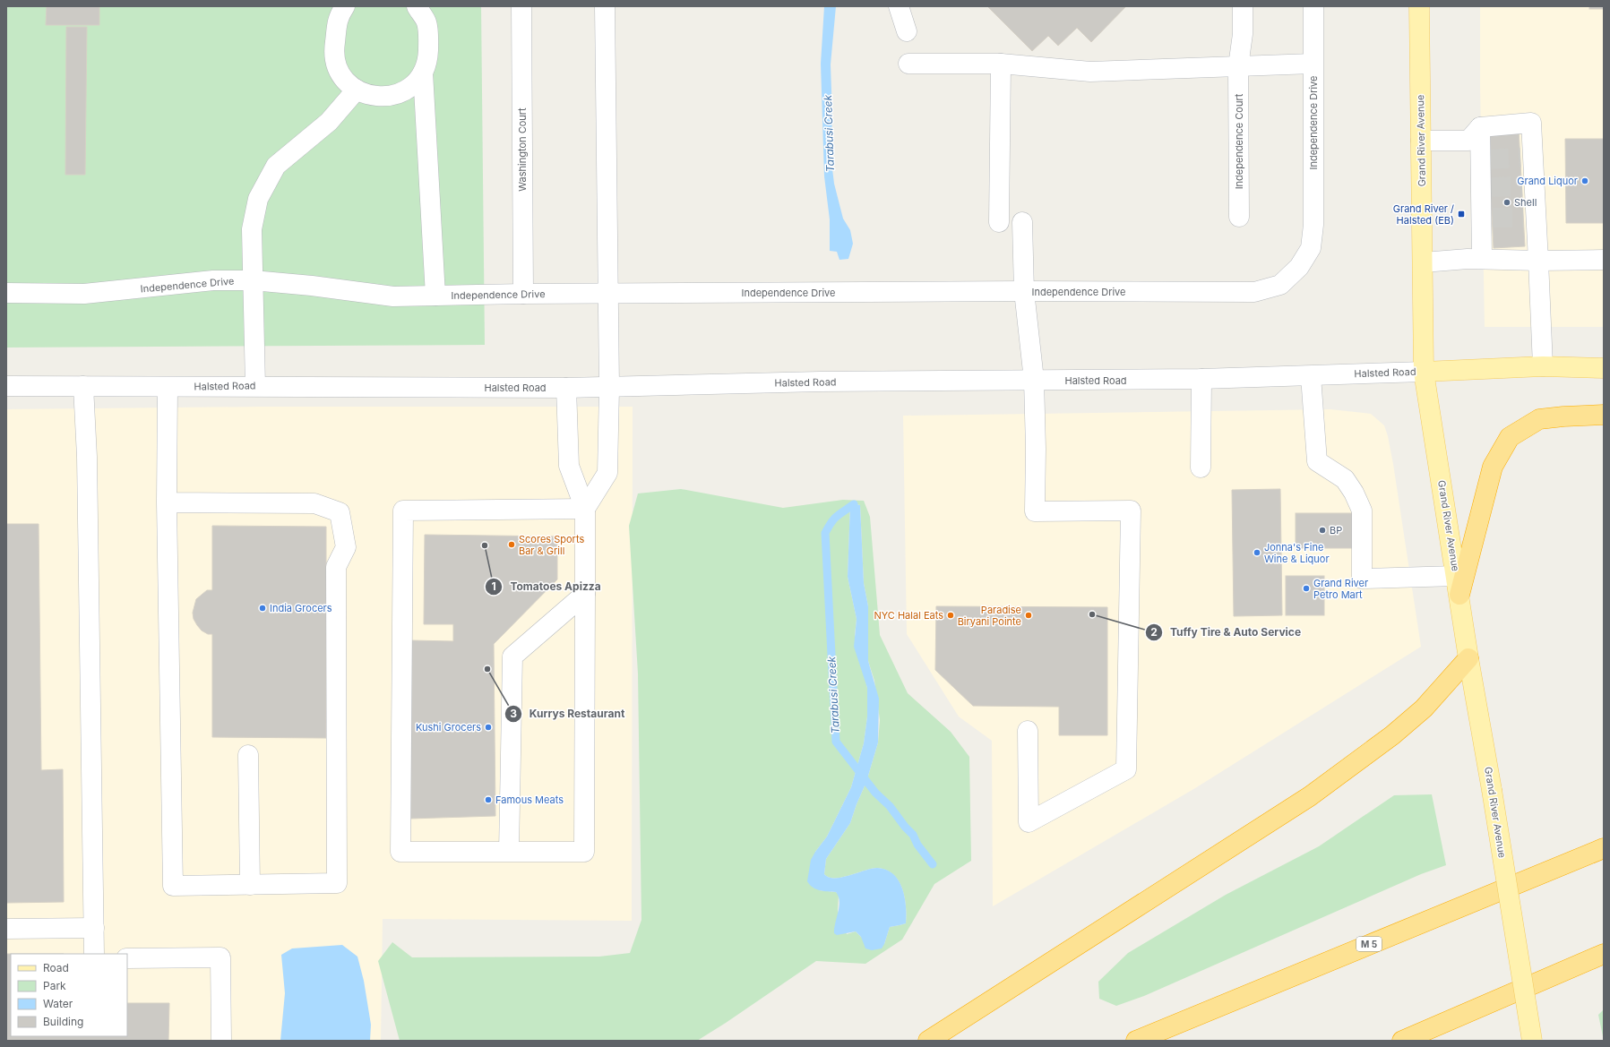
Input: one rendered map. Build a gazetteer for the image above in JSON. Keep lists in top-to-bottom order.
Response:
{
  "streets": {
    "highway": ["M 5"],
    "main road": ["Grand River Avenue", "Halsted Road"],
    "street": ["Independence Drive", "Independence Court", "Washington Court"]
  },
  "crossings": [
    ["Independence Drive", "Washington Court"],
    ["Grand River Avenue", "Halsted Road"]
  ],
  "water": ["Tarabusi Creek"],
  "places": {
    "other": [
      "Grand Liquor",
      "Shell",
      "BP",
      "Scores Sports Bar & Grill",
      "Tomatoes Apizza",
      "Jonna's Fine Wine & Liquor",
      "Grand River Petro Mart",
      "India Grocers",
      "Tuffy Tire & Auto Service",
      "NYC Halal Eats",
      "Paradise Biryani Pointe",
      "Kurrys Restaurant",
      "Kushi Grocers",
      "Famous Meats"
    ],
    "transit": ["Grand River / Halsted (EB)"]
  },
  "legend": [
    "Road",
    "Park",
    "Water",
    "Building"
  ]
}
